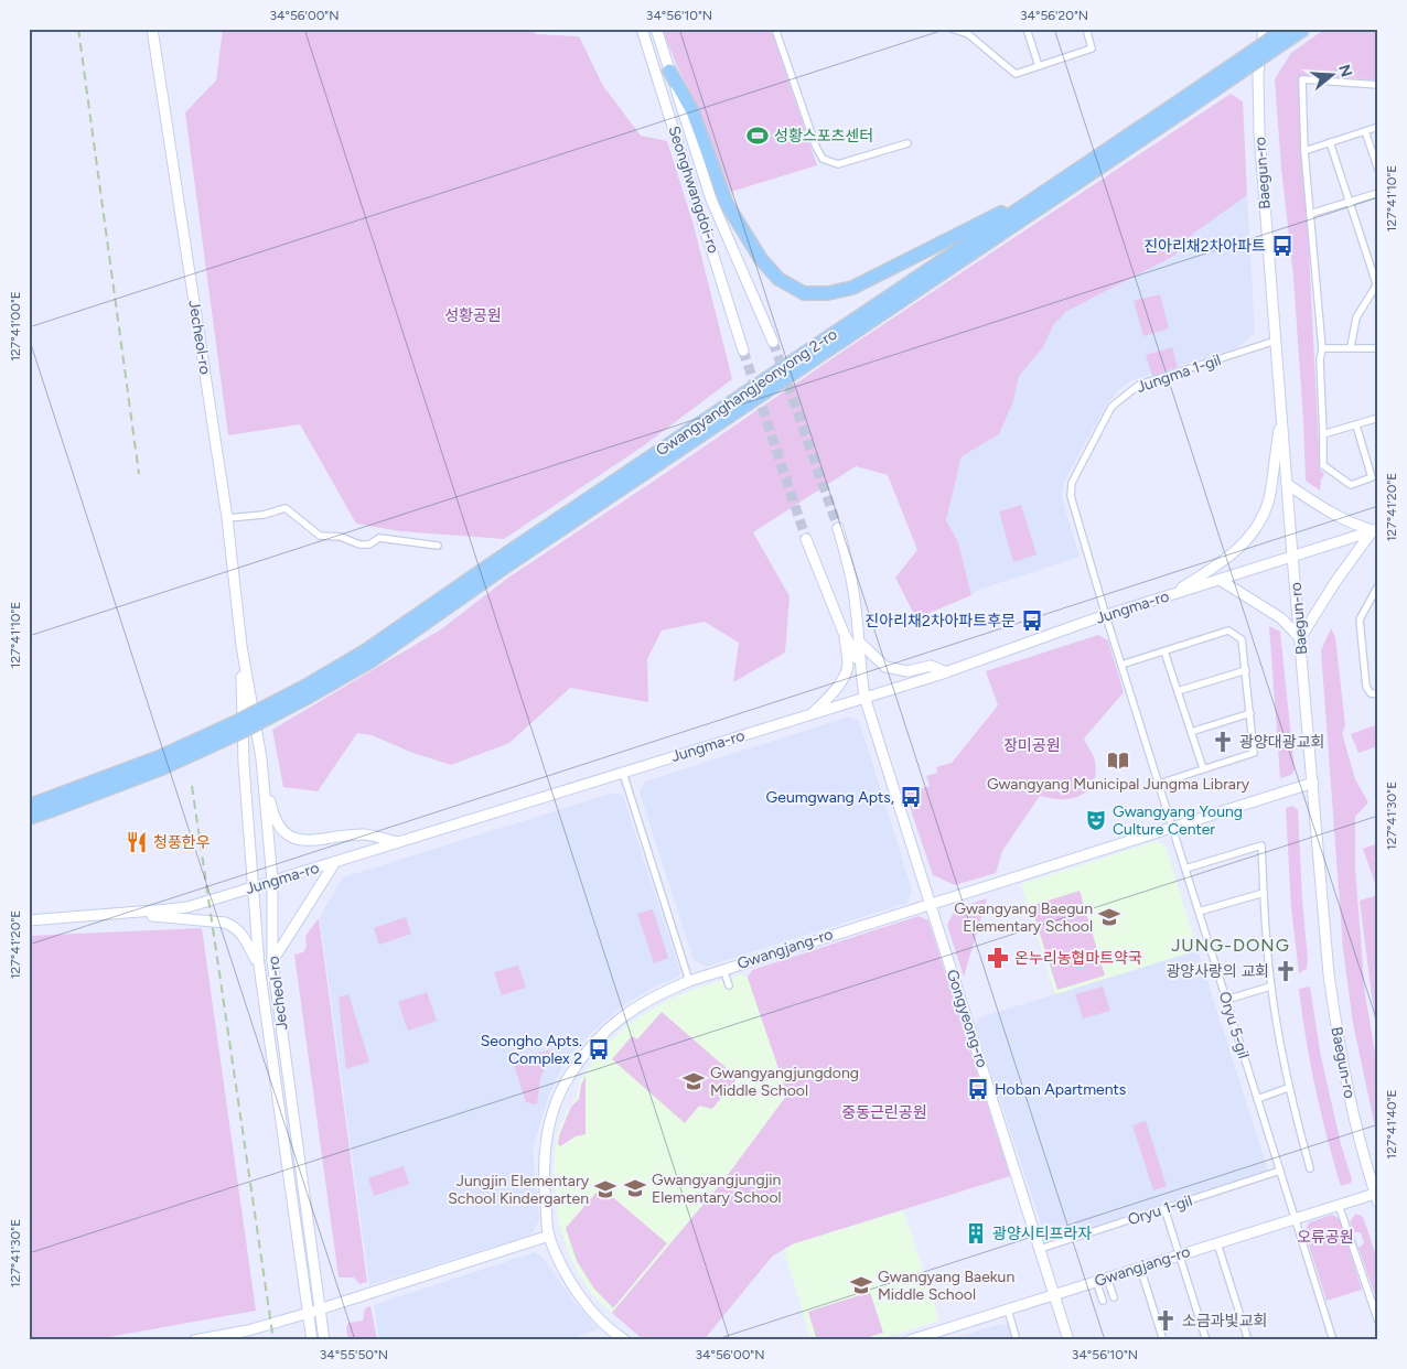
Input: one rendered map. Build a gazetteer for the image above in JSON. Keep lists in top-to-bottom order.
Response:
{
  "streets": {
    "highway": ["Gwangyanghangjeonyong 2-ro"],
    "main road": [
      "Baegun-ro",
      "Seonghwangdoi-ro",
      "Jecheol-ro",
      "Jungma-ro",
      "Gwangjang-ro",
      "Gongyeong-ro"
    ],
    "street": ["Jungma 1-gil", "Oryu 5-gil", "Oryu 1-gil"]
  },
  "crossings": [
    ["Baegun-ro", "Jungma 1-gil"],
    ["Baegun-ro", "Jungma-ro"],
    ["Baegun-ro", "Gwangjang-ro"],
    ["Jecheol-ro", "Jungma-ro"],
    ["Jungma 1-gil", "Jungma-ro"],
    ["Jungma 1-gil", "Oryu 5-gil"],
    ["Jungma-ro", "Gongyeong-ro"],
    ["Jungma-ro", "Oryu 5-gil"],
    ["Gwangjang-ro", "Gongyeong-ro"],
    ["Gwangjang-ro", "Oryu 5-gil"],
    ["Gongyeong-ro", "Oryu 1-gil"],
    ["Oryu 5-gil", "Oryu 1-gil"]
  ],
  "districts": ["JUNG-DONG"],
  "parks": [
    "성황공원",
    "장미공원",
    "중동근린공원",
    "오류공원"
  ],
  "places": {
    "sports": ["성황스포츠센터"],
    "bus stop": [
      "진아리채2차아파트",
      "진아리채2차아파트후문",
      "Geumgwang Apts,",
      "Seongho Apts. Complex 2",
      "Hoban Apartments"
    ],
    "church": ["광양대광교회", "광양사랑의 교회", "소금과빛교회"],
    "library": ["Gwangyang Municipal Jungma Library"],
    "theatre": ["Gwangyang Young Culture Center"],
    "restaurant": ["청풍한우"],
    "school or university": [
      "Gwangyang Baegun Elementary School",
      "Gwangyangjungdong Middle School",
      "Gwangyangjungjin Elementary School",
      "Jungjin Elementary School Kindergarten",
      "Gwangyang Baekun Middle School"
    ],
    "pharmacy": ["온누리농협마트약국"],
    "building": ["광양시티프라자"]
  },
  "north": "right",
  "coordinates": [
    "34°56'00\"N",
    "34°56'10\"N",
    "34°56'20\"N",
    "127°41'10\"E",
    "127°41'00\"E",
    "127°41'20\"E",
    "127°41'30\"E",
    "127°41'40\"E",
    "34°55'50\"N"
  ]
}
